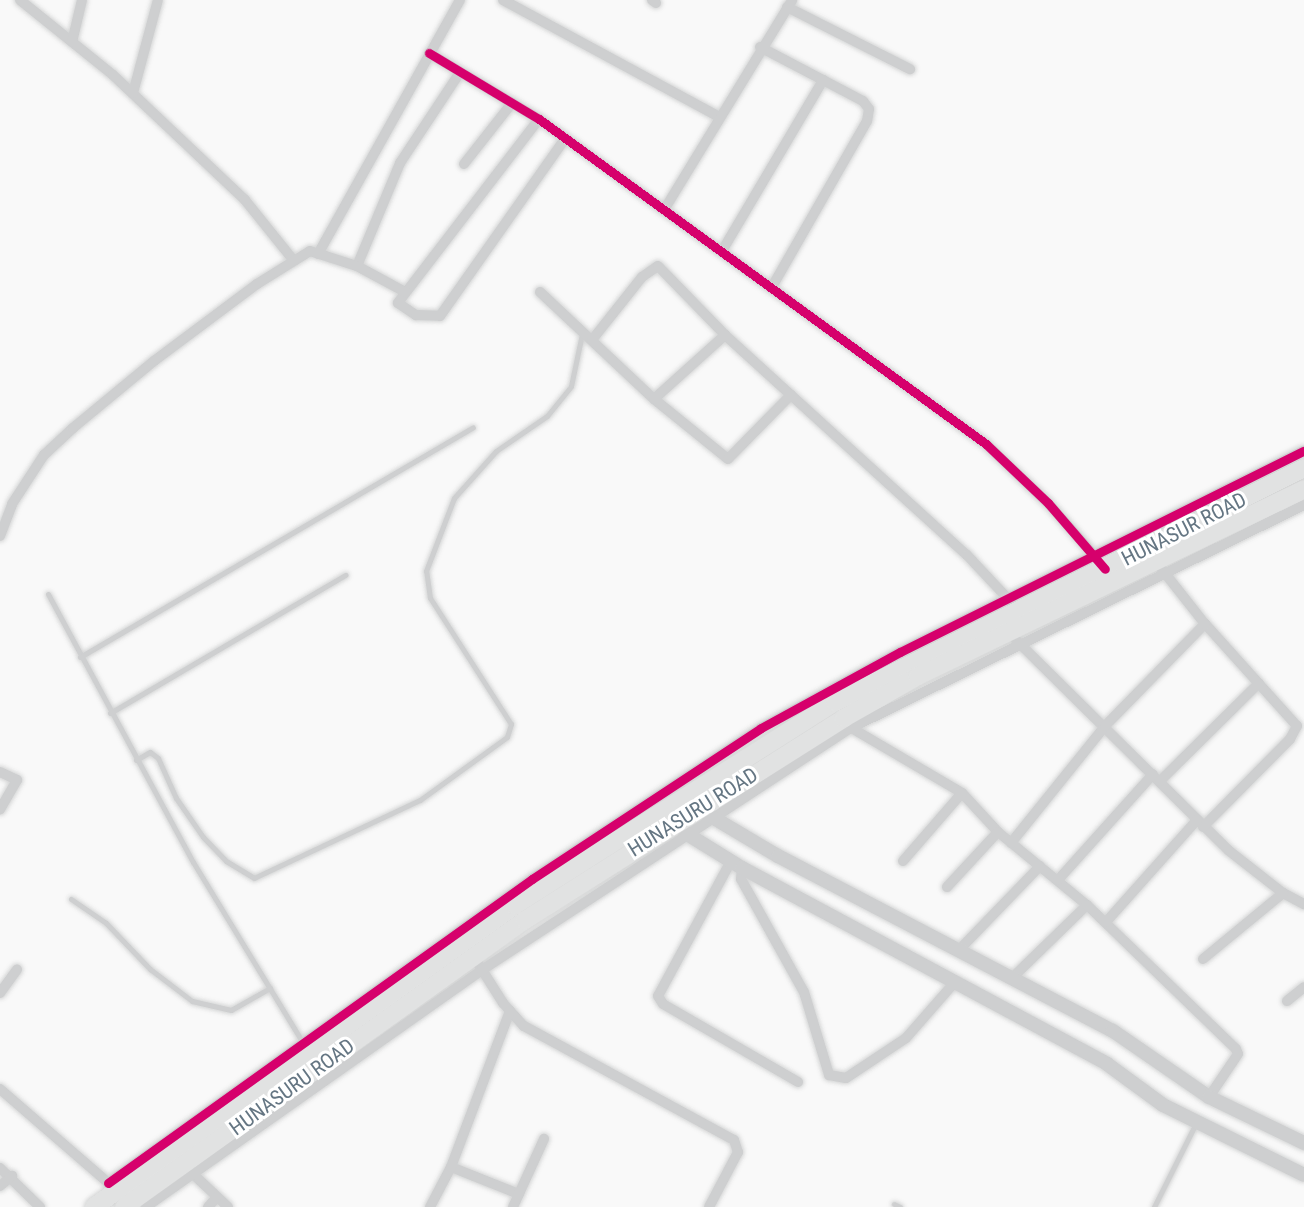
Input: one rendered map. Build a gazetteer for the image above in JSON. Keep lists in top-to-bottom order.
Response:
{
  "streets": {
    "highway": ["HUNASUR ROAD", "HUNASURU ROAD"]
  },
  "crossings": [
    ["HUNASUR ROAD", "HUNASURU ROAD"]
  ]
}
